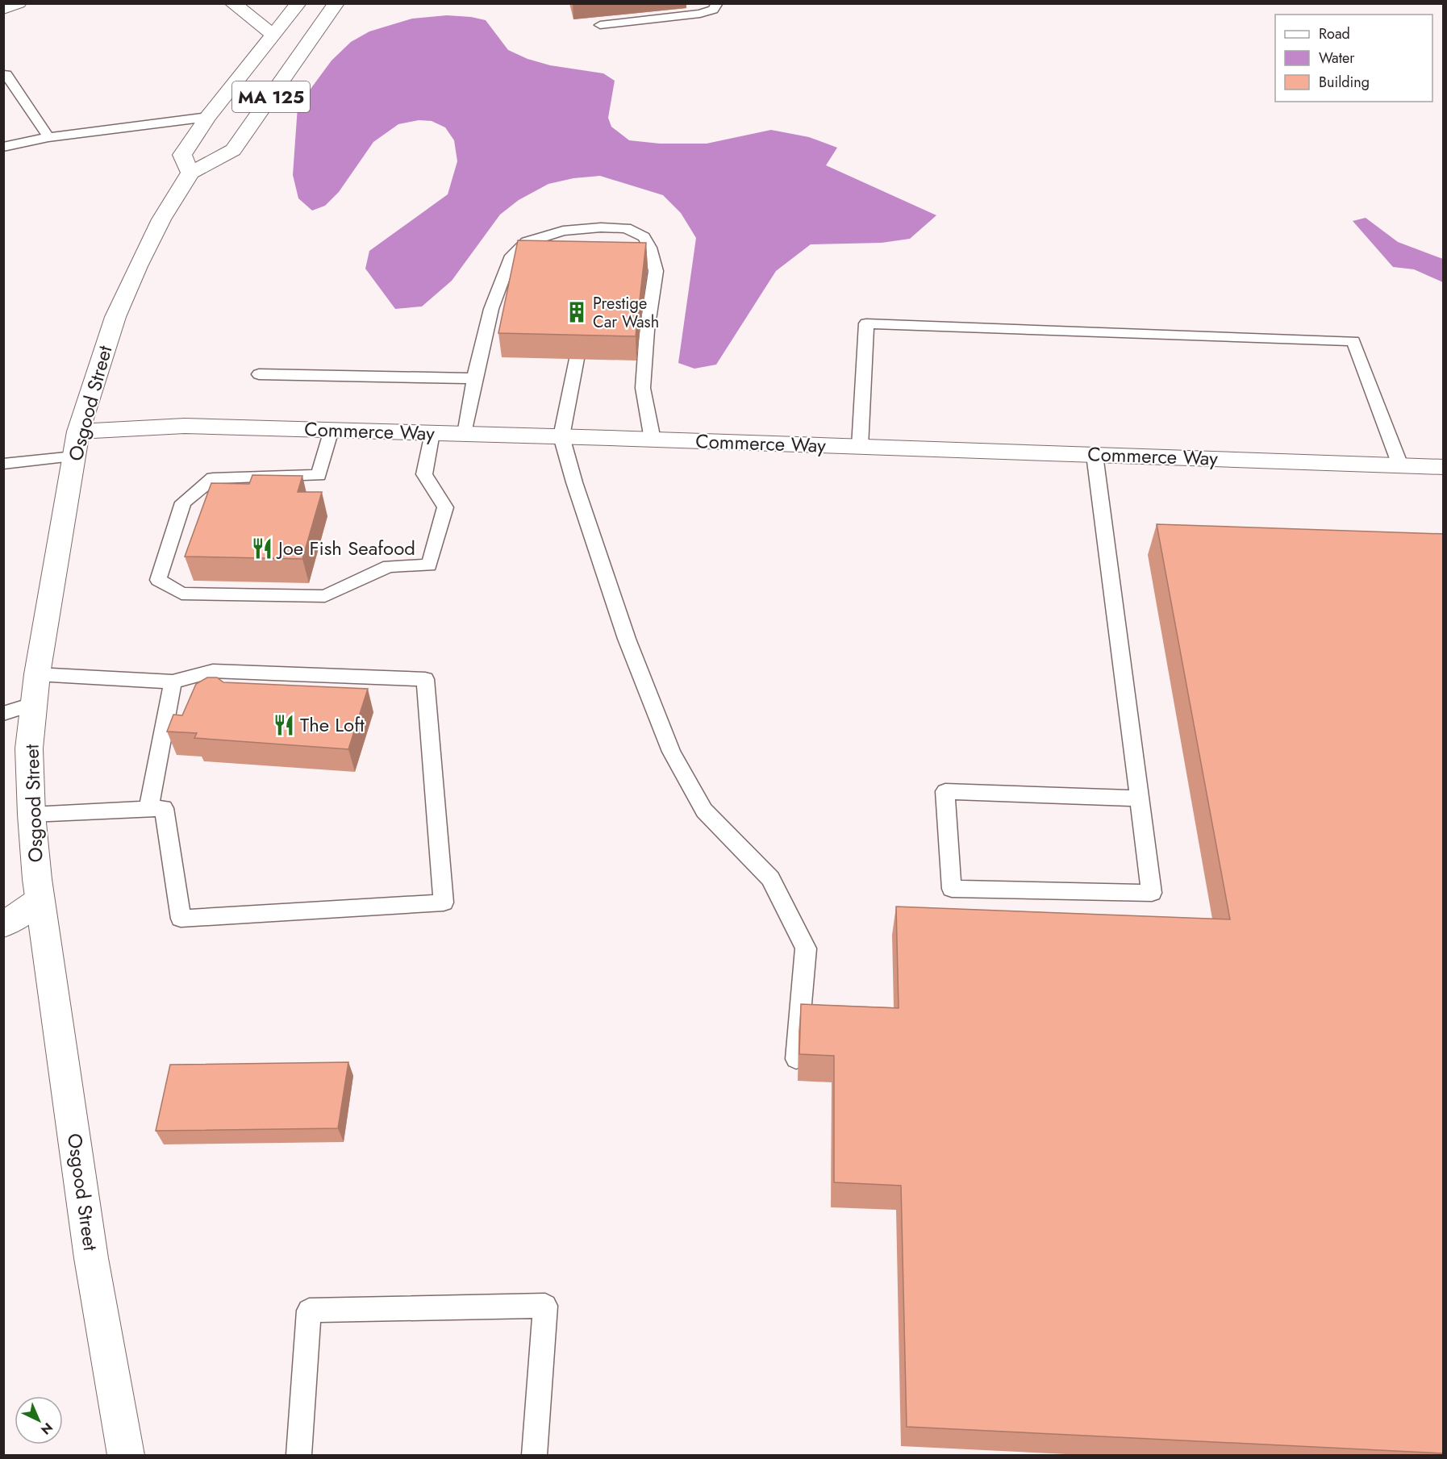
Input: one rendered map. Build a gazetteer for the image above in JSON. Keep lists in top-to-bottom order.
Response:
{
  "streets": {
    "main road": ["MA 125", "Osgood Street", "Commerce Way"]
  },
  "crossings": [
    ["MA 125", "Osgood Street"],
    ["Osgood Street", "Commerce Way"]
  ],
  "places": {
    "building": ["Prestige Car Wash"],
    "restaurant": ["Joe Fish Seafood", "The Loft"]
  },
  "legend": ["Road", "Water", "Building"],
  "north": "bottom right"
}
